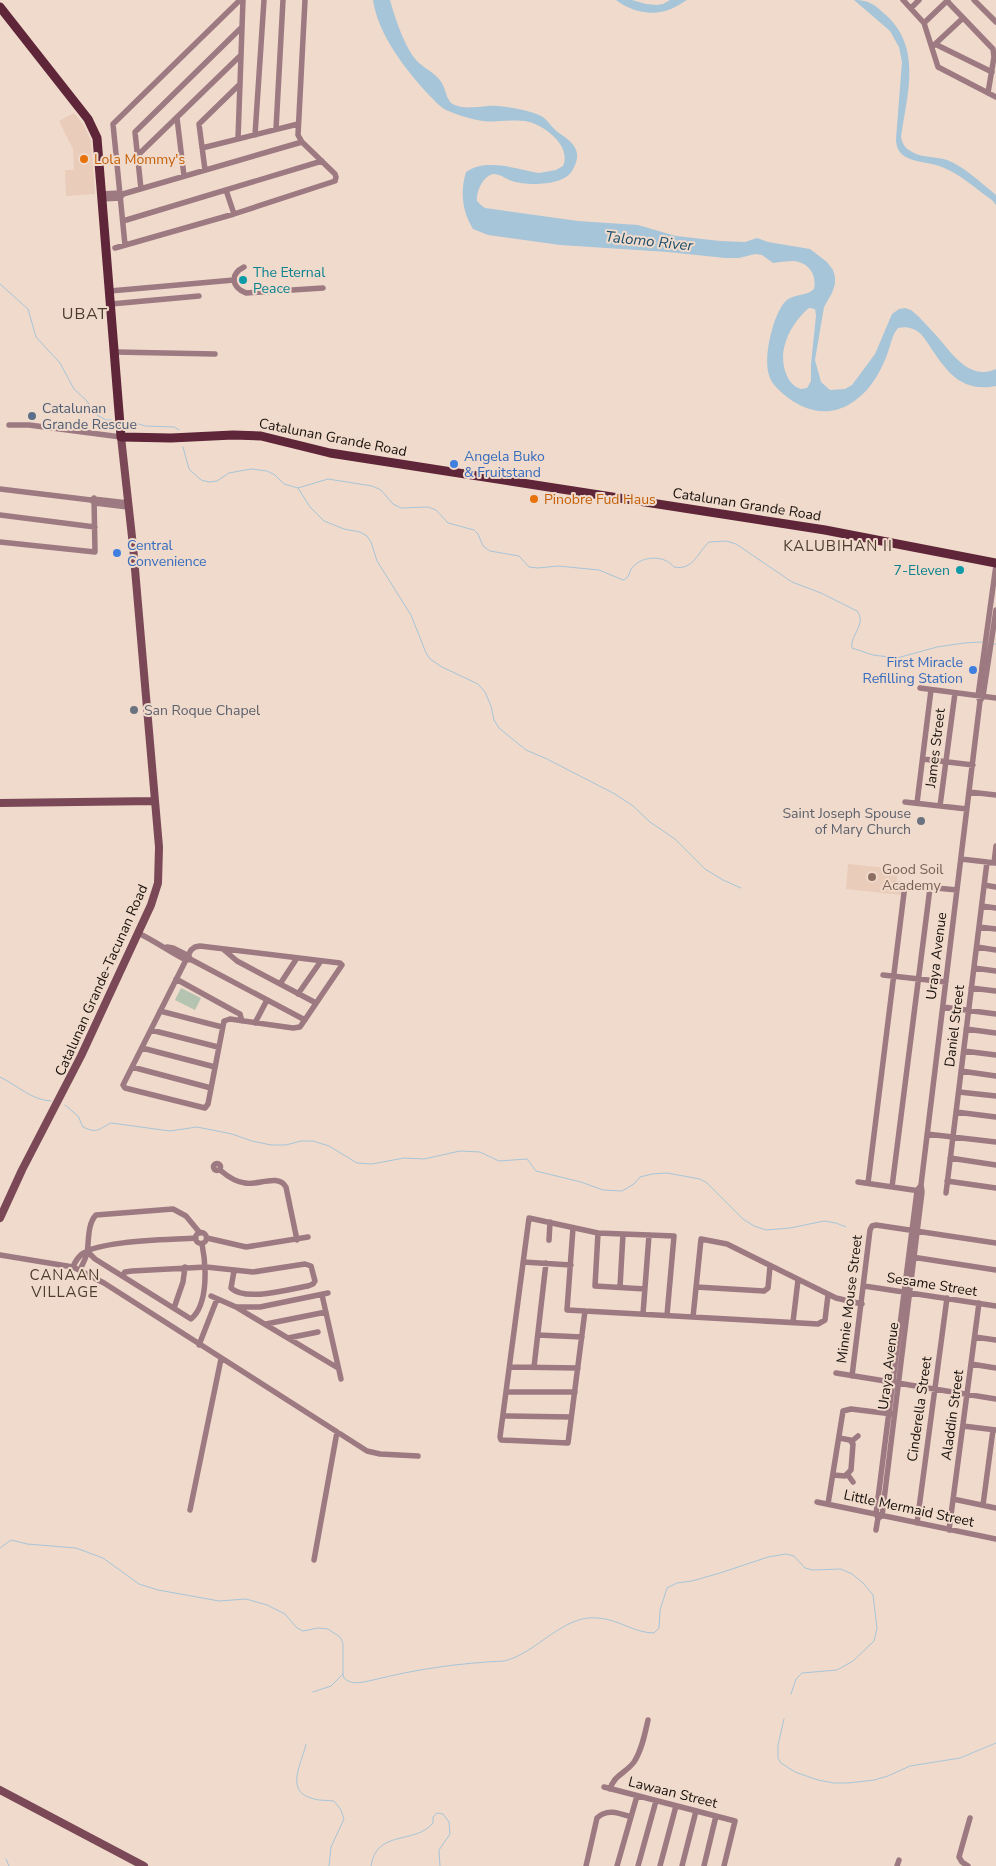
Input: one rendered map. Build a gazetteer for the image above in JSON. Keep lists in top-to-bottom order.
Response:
{
  "streets": {
    "main road": ["Catalunan Grande Road", "Catalunan Grande-Tacunan Road"],
    "street": [
      "James Street",
      "Uraya Avenue",
      "Daniel Street",
      "Sesame Street",
      "Minnie Mouse Street",
      "Cinderella Street",
      "Aladdin Street",
      "Little Mermaid Street",
      "Lawaan Street"
    ]
  },
  "crossings": [
    ["Catalunan Grande Road", "Uraya Avenue"],
    ["Catalunan Grande Road", "Catalunan Grande-Tacunan Road"],
    ["Uraya Avenue", "Sesame Street"],
    ["Uraya Avenue", "Minnie Mouse Street"],
    ["Uraya Avenue", "Little Mermaid Street"],
    ["Sesame Street", "Minnie Mouse Street"],
    ["Sesame Street", "Cinderella Street"],
    ["Sesame Street", "Aladdin Street"],
    ["Cinderella Street", "Little Mermaid Street"],
    ["Aladdin Street", "Little Mermaid Street"]
  ],
  "districts": ["UBAT", "KALUBIHAN II", "CANAAN VILLAGE"],
  "water": ["Talomo River"],
  "places": [
    "Lola Mommy's",
    "The Eternal Peace",
    "Catalunan Grande Rescue",
    "Angela Buko & Fruitstand",
    "Pinobre Fud Haus",
    "Central Convenience",
    "7-Eleven",
    "First Miracle Refilling Station",
    "San Roque Chapel",
    "Saint Joseph Spouse of Mary Church",
    "Good Soil Academy"
  ]
}
